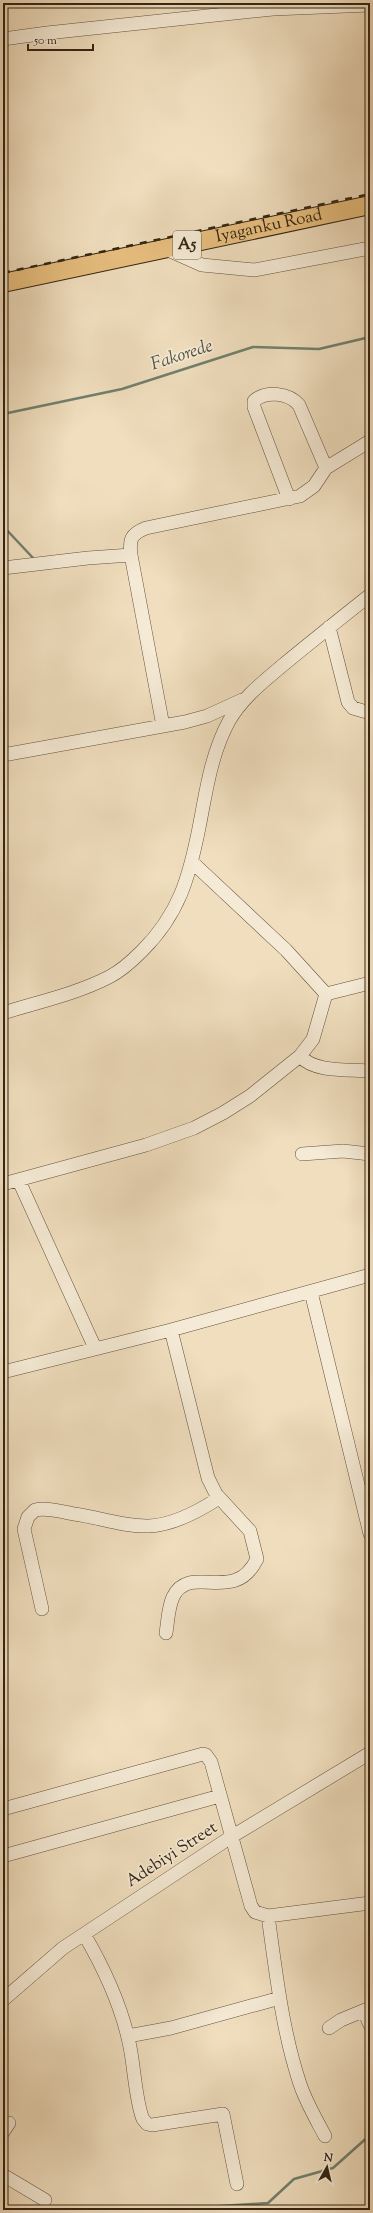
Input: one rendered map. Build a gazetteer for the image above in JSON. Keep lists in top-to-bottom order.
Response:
{
  "streets": {
    "highway": ["Iyaganku Road", "A5"],
    "street": ["Adebiyi Street"]
  },
  "water": ["Fakorede"],
  "scale_bar": "50 m",
  "north": "top"
}
